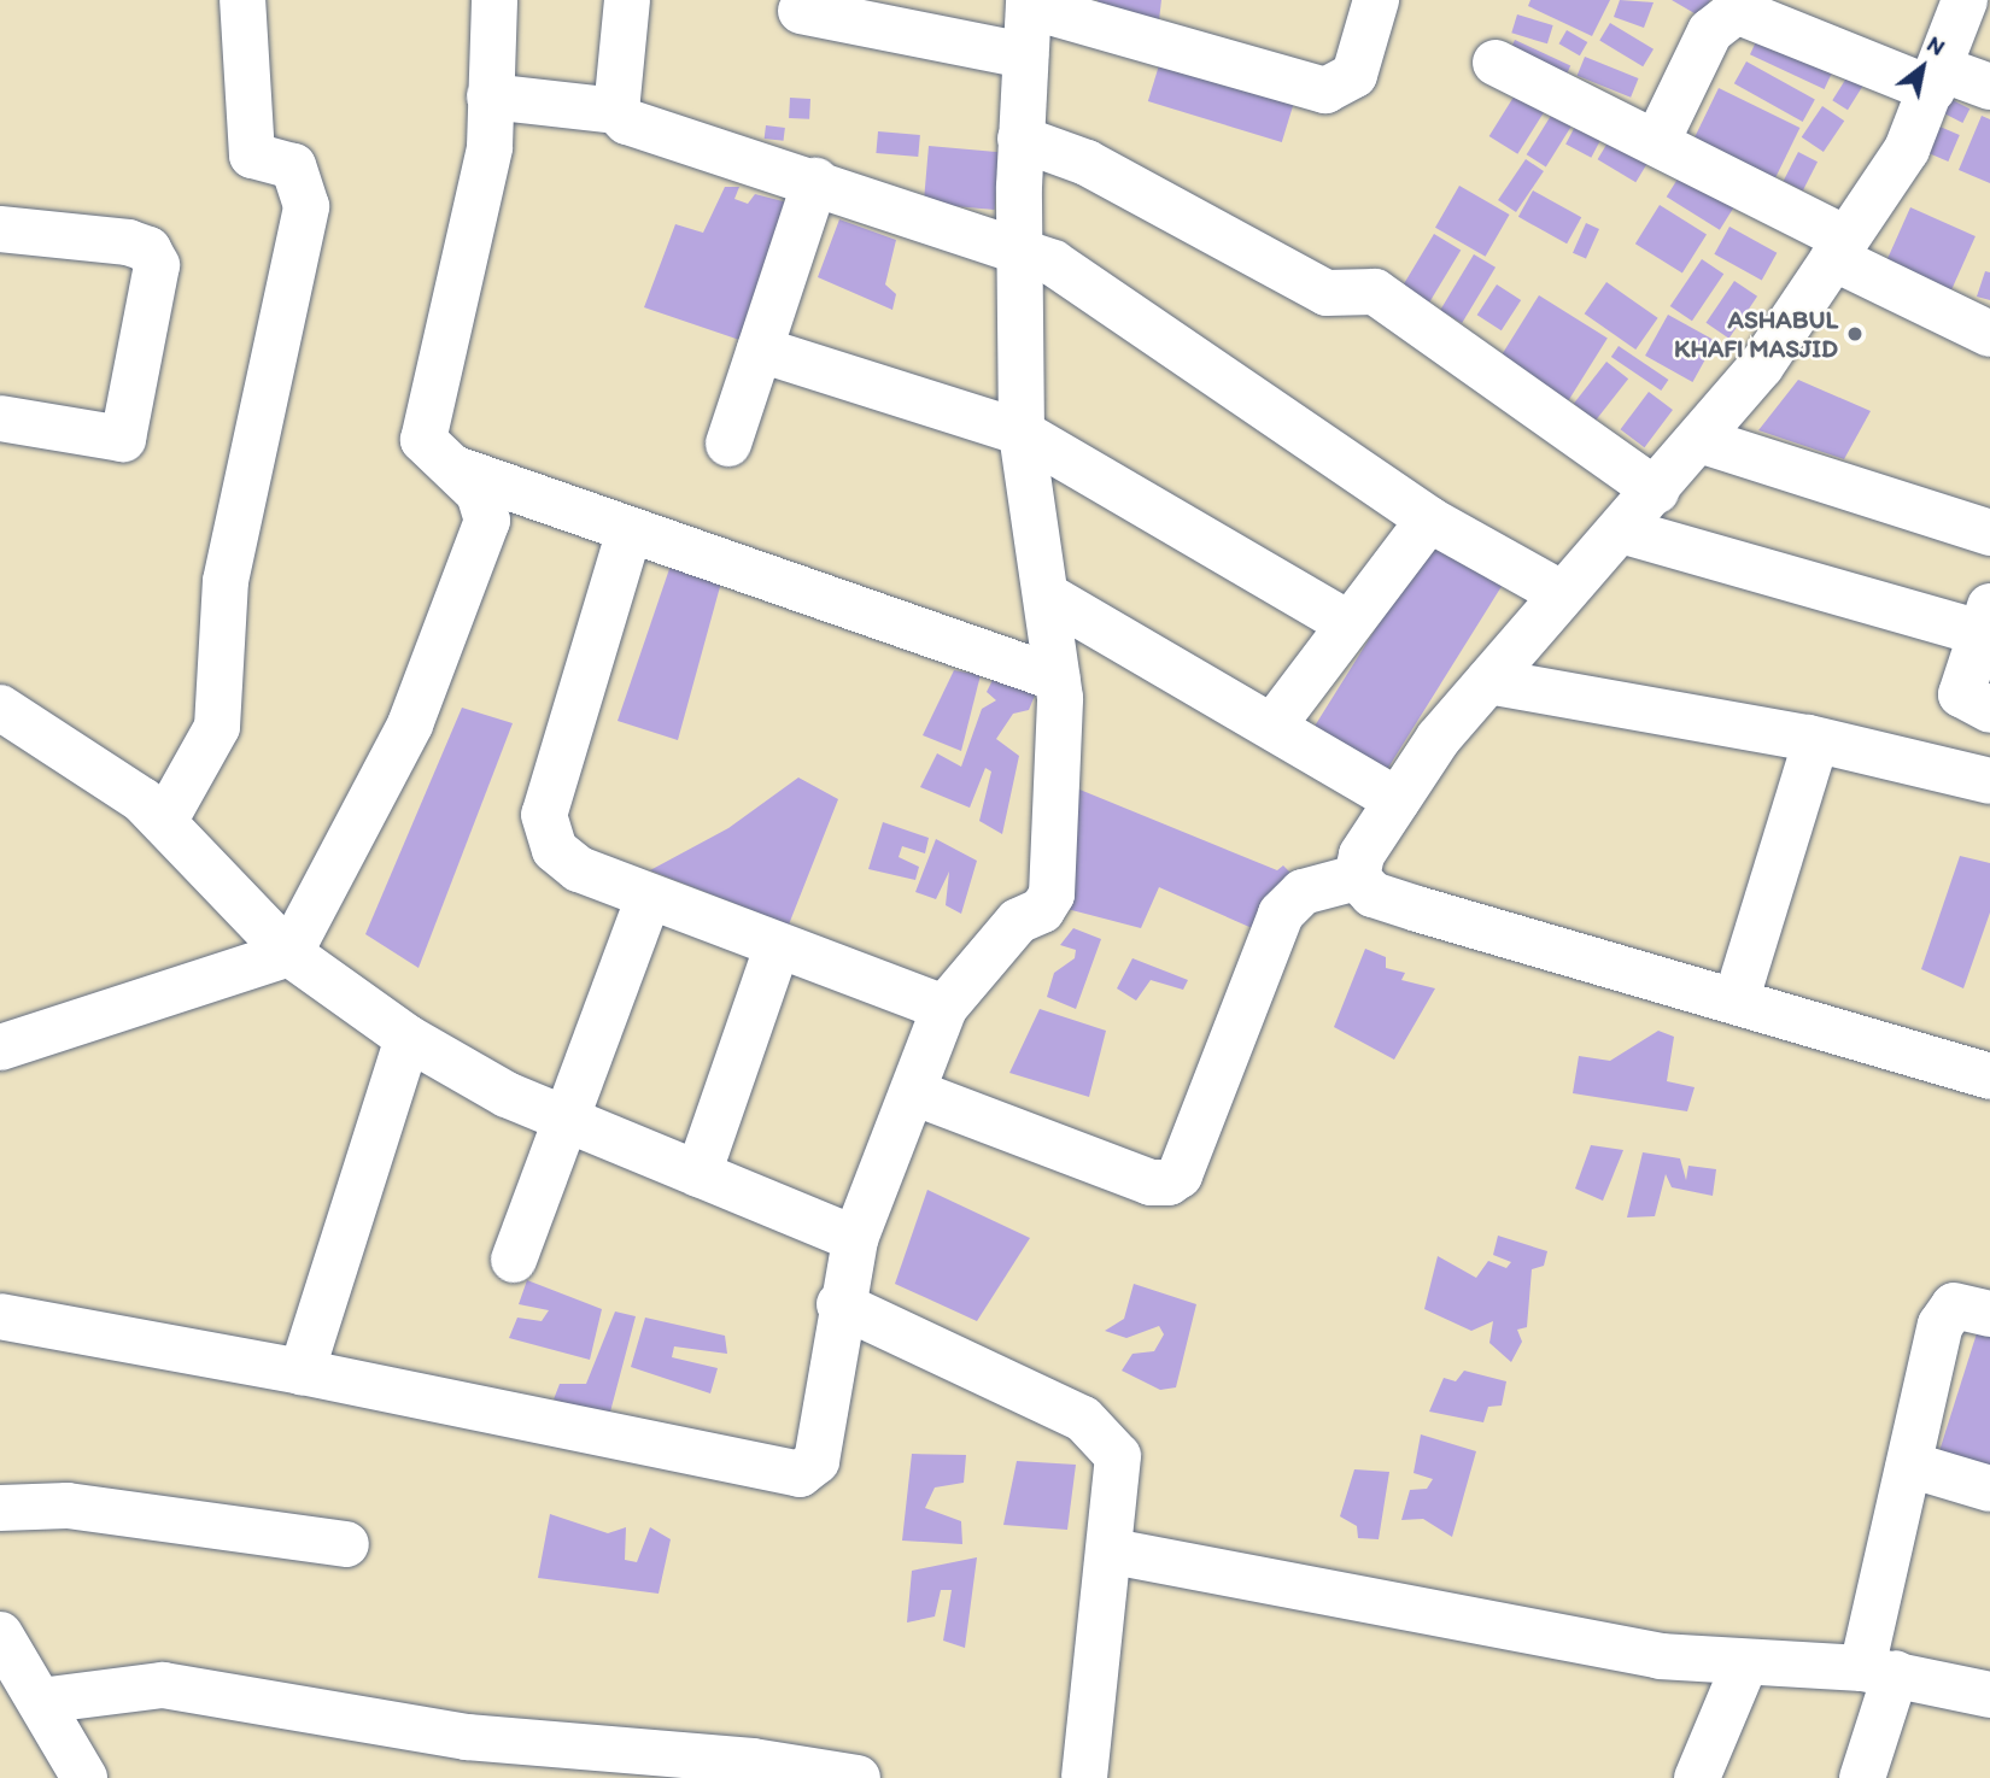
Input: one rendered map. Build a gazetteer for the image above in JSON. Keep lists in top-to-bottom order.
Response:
{
  "places": ["ASHABUL KHAFI MASJID"],
  "north": "top right"
}
